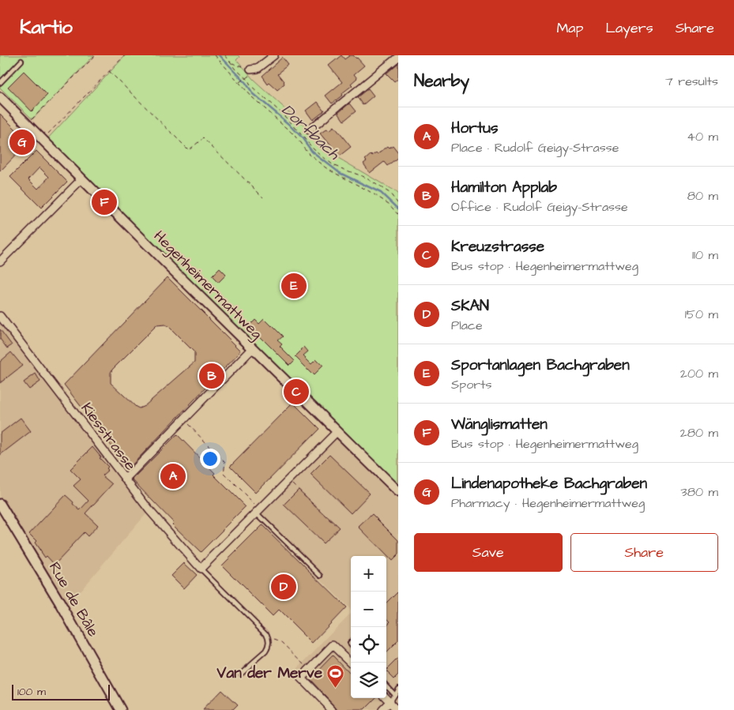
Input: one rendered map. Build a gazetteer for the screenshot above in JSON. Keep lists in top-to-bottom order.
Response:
{
  "streets": {
    "street": ["Hegenheimermattweg", "Kiesstrasse", "Rue de Bâle"]
  },
  "water": ["Dorfbach"],
  "places": {
    "sports": ["Van der Merve"]
  },
  "scale_bar": "100 m",
  "page": {
    "header": "Kartio",
    "nav": ["Map", "Layers", "Share"],
    "heading": ["Nearby", "7 results"],
    "list": [
      {
        "mark": "A",
        "name": "Hortus",
        "note": "Place · Rudolf Geigy-Strasse",
        "value": "40 m"
      },
      {
        "mark": "B",
        "name": "Hamilton Applab",
        "note": "Office · Rudolf Geigy-Strasse",
        "value": "80 m"
      },
      {
        "mark": "C",
        "name": "Kreuzstrasse",
        "note": "Bus stop · Hegenheimermattweg",
        "value": "110 m"
      },
      {
        "mark": "D",
        "name": "SKAN",
        "note": "Place",
        "value": "150 m"
      },
      {
        "mark": "E",
        "name": "Sportanlagen Bachgraben",
        "note": "Sports",
        "value": "200 m"
      },
      {
        "mark": "F",
        "name": "Wänglismatten",
        "note": "Bus stop · Hegenheimermattweg",
        "value": "280 m"
      },
      {
        "mark": "G",
        "name": "Lindenapotheke Bachgraben",
        "note": "Pharmacy · Hegenheimermattweg",
        "value": "380 m"
      }
    ],
    "pins": [
      "G",
      "F",
      "E",
      "B",
      "C",
      "A",
      "D"
    ],
    "buttons": ["Save", "Share"],
    "map_buttons": ["+", "−"],
    "scale": "100 m"
  }
}
